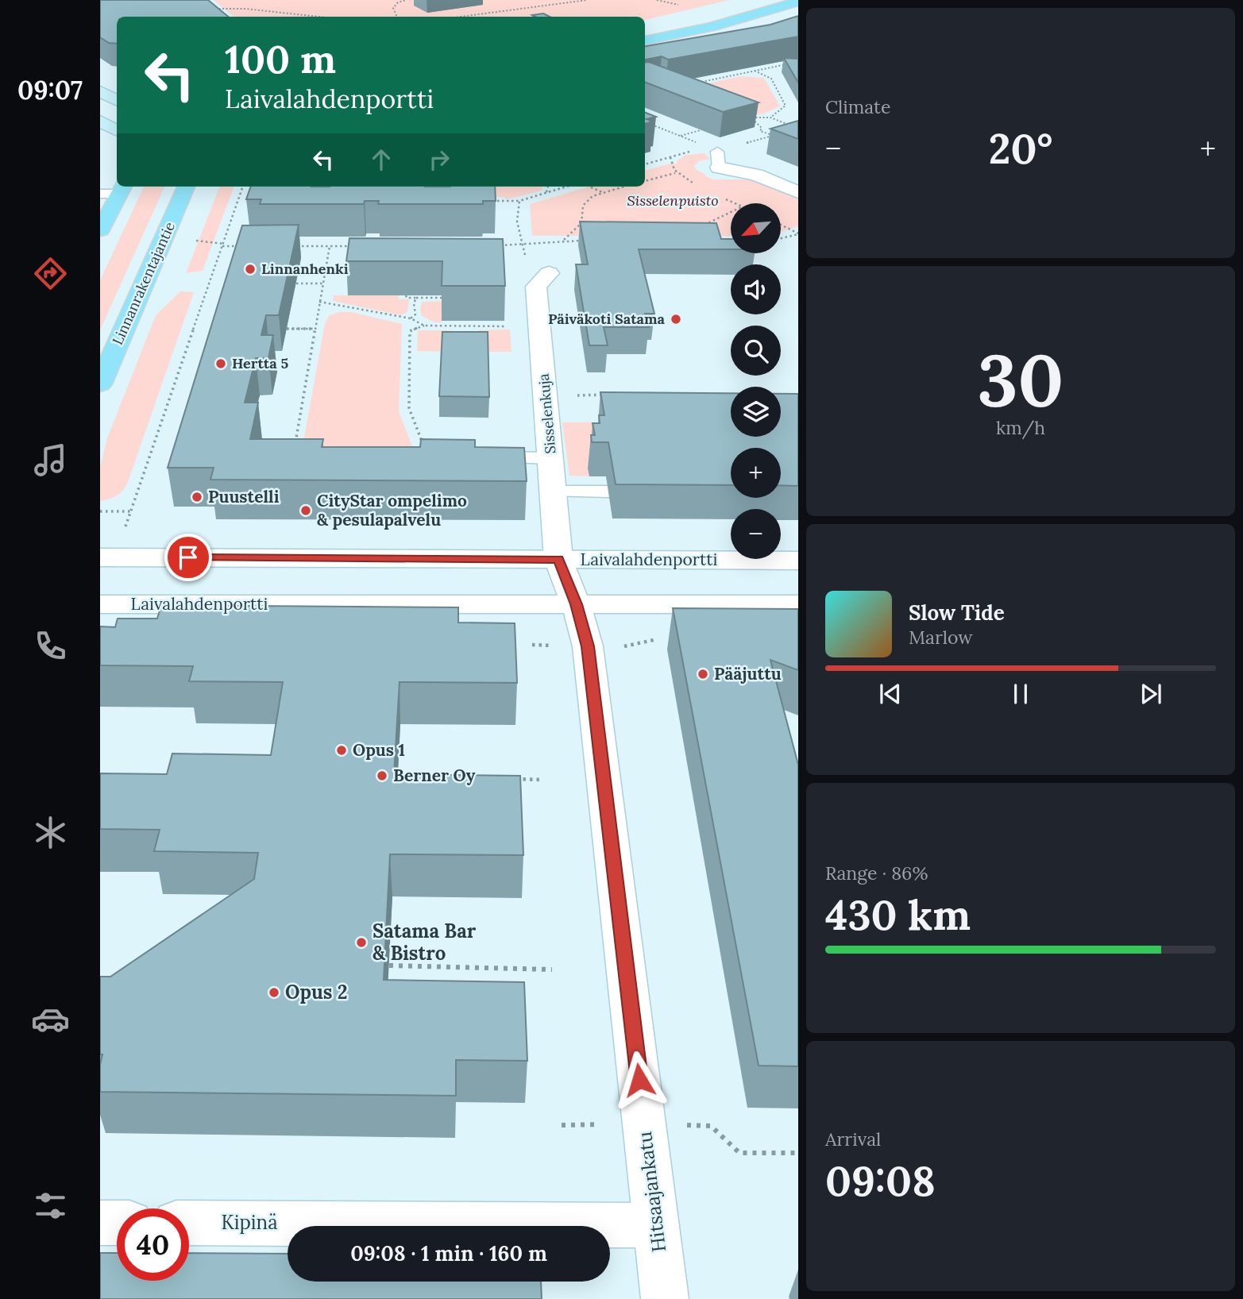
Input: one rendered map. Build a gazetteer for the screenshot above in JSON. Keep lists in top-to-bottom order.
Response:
{
  "streets": {
    "main road": ["Linnanrakentajantie"],
    "street": [
      "Sisselenkuja",
      "Laivalahdenportti",
      "Hitsaajankatu",
      "Kipinä"
    ]
  },
  "crossings": [
    ["Sisselenkuja", "Laivalahdenportti"],
    ["Sisselenkuja", "Hitsaajankatu"],
    ["Laivalahdenportti", "Hitsaajankatu"],
    ["Hitsaajankatu", "Kipinä"]
  ],
  "parks": ["Sisselenpuisto"],
  "places": [
    "Linnanhenki",
    "Päiväkoti Satama",
    "Hertta 5",
    "Puustelli",
    "CityStar ompelimo & pesulapalvelu",
    "Pääjuttu",
    "Opus 1",
    "Berner Oy",
    "Satama Bar & Bistro",
    "Opus 2"
  ],
  "north": "bottom left",
  "page": {
    "tabs": "09:07",
    "tile": [
      "Climate",
      ["30", "km/h"],
      ["Range · 86%", "430 km"],
      ["Arrival", "09:08"]
    ],
    "turn": ["100 m", "Laivalahdenportti"],
    "heat": ["−", "20°", "+"],
    "map_buttons": ["+", "−"],
    "song": ["Slow Tide", "Marlow"],
    "limit": "40",
    "trip": "09:08 · 1 min · 160 m"
  }
}
